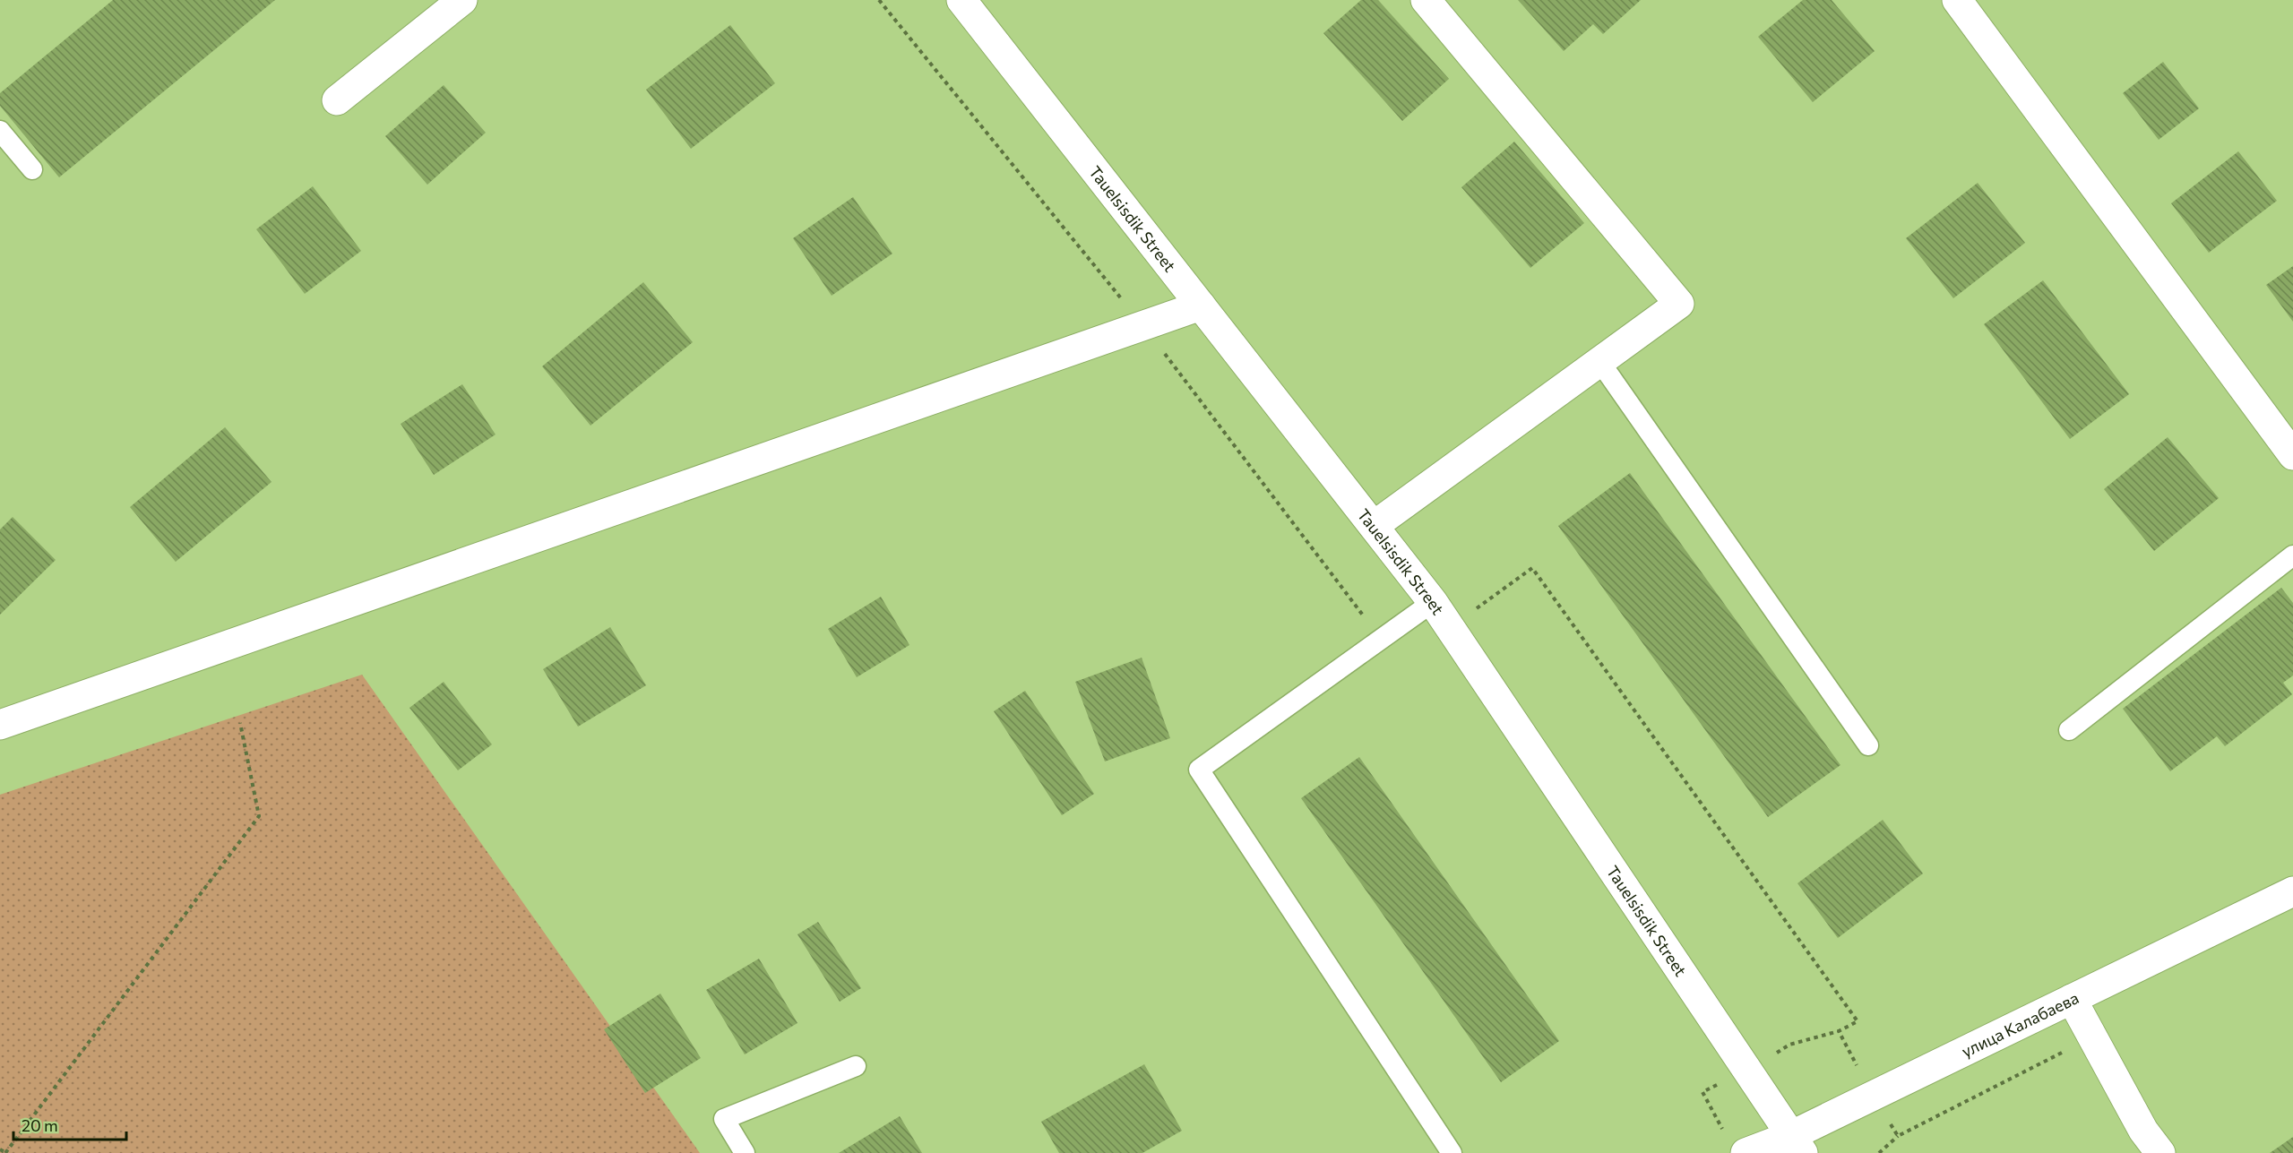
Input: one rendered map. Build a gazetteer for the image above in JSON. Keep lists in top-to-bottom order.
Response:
{
  "streets": {
    "street": ["Tauelsisdik Street", "улица Калабаева"]
  },
  "crossings": [
    ["Tauelsisdik Street", "улица Калабаева"]
  ],
  "scale_bar": "20 m"
}
